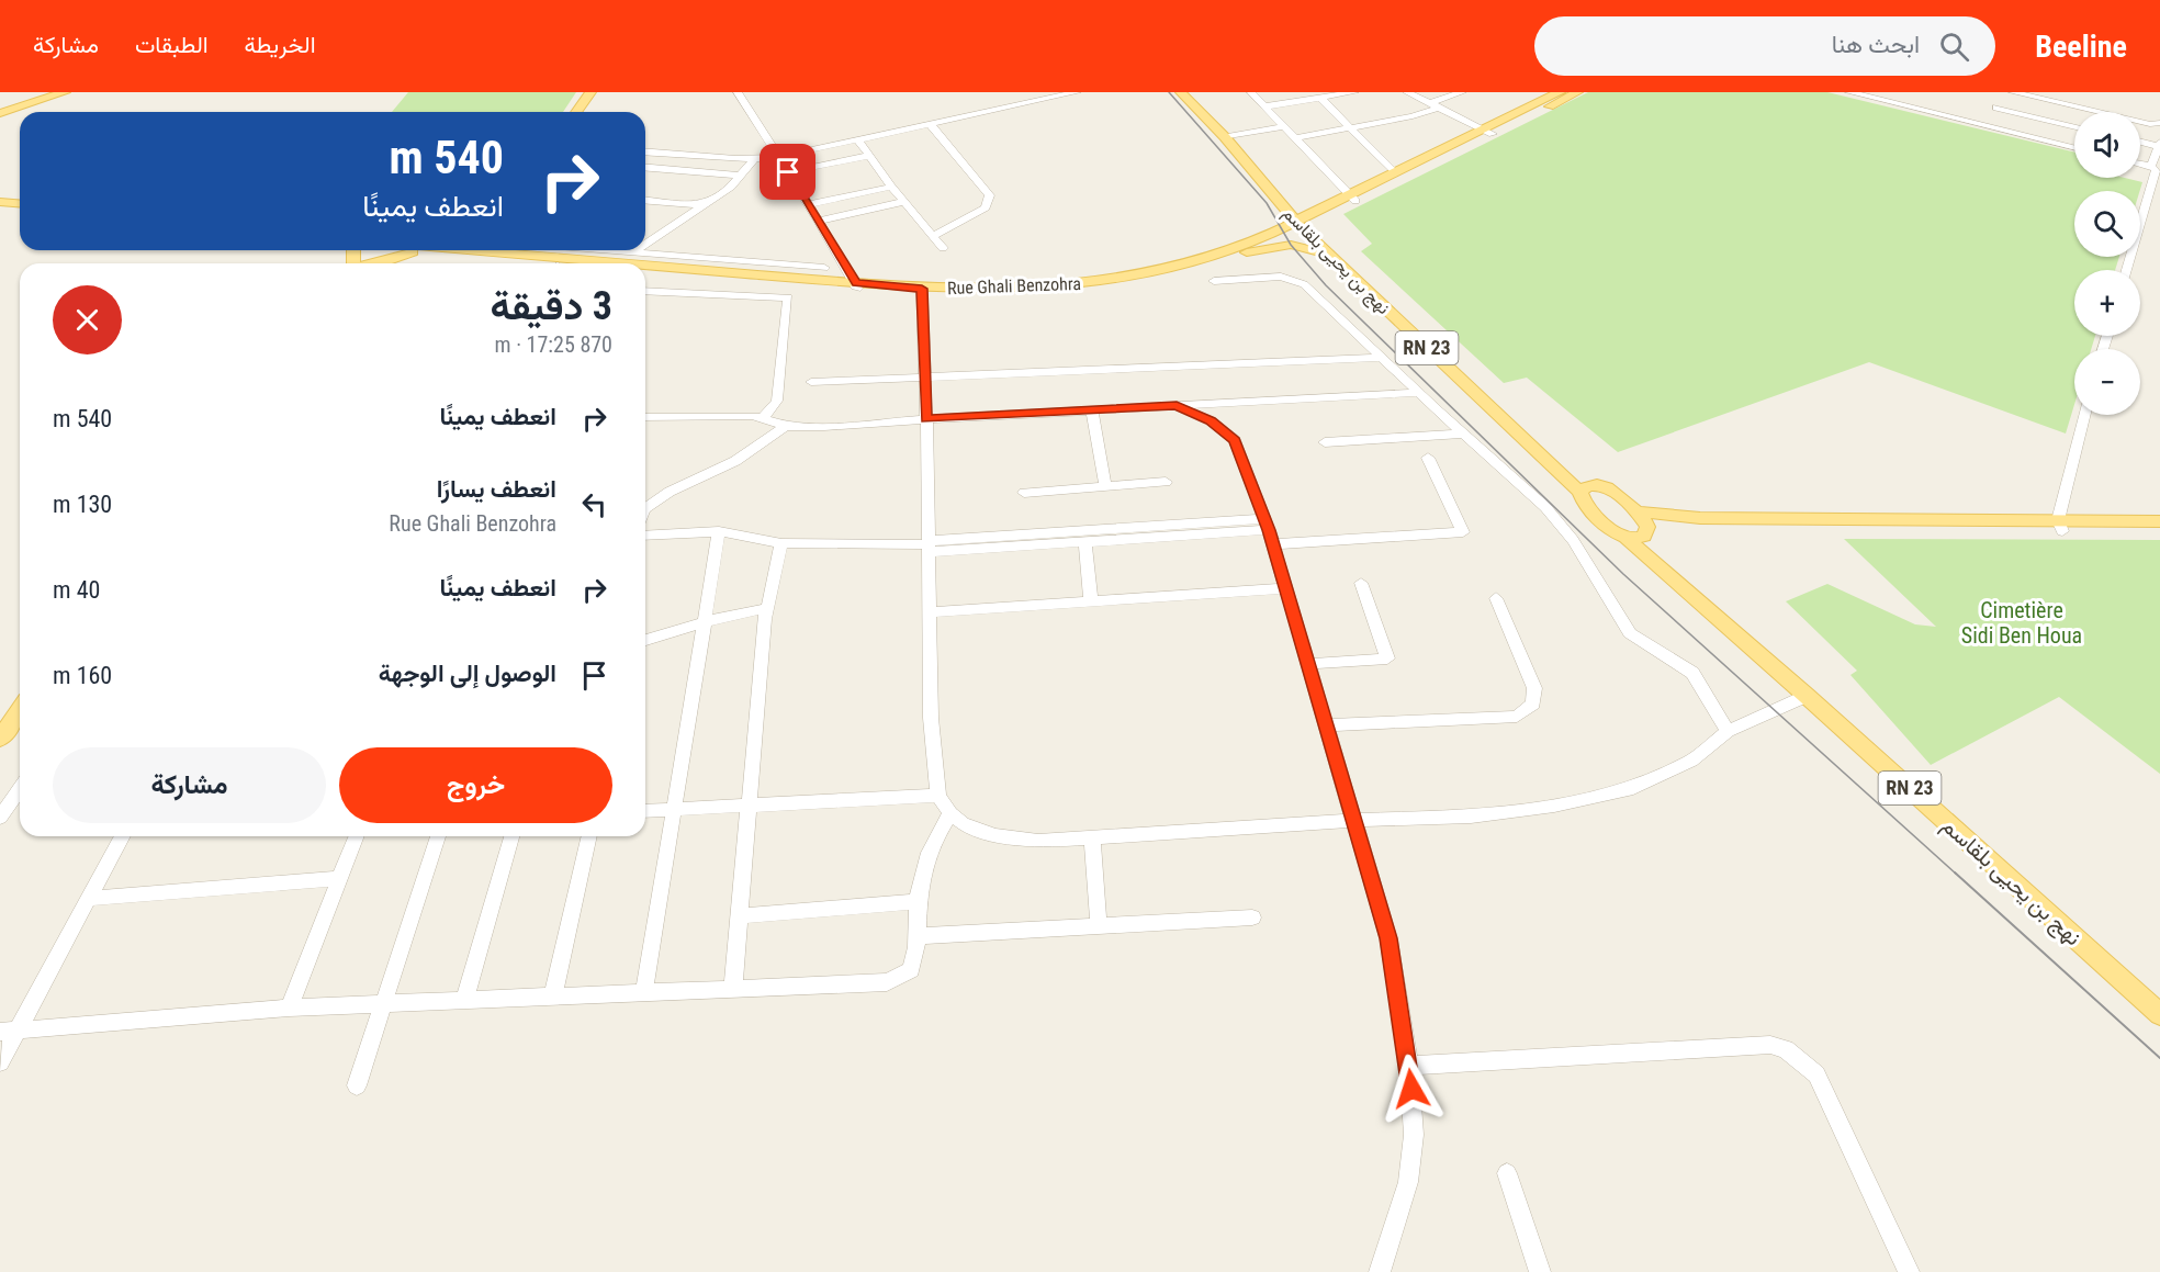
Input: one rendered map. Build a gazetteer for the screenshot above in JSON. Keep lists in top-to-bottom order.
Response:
{
  "streets": {
    "main road": ["نهج بن يحيى بلقاسم", "Rue Ghali Benzohra", "RN 23"]
  },
  "crossings": [
    ["نهج بن يحيى بلقاسم", "Rue Ghali Benzohra"]
  ],
  "parks": ["Cimetière Sidi Ben Houa"],
  "page": {
    "header": "Beeline",
    "search": "ابحث هنا",
    "nav": ["الخريطة", "الطبقات", "مشاركة"],
    "map_buttons": ["+", "−"],
    "turn": ["540 m", "انعطف يمينًا"],
    "heading": ["3 دقيقة", "870 m · 17:25"],
    "list": [
      {
        "name": "انعطف يمينًا",
        "value": "540 m"
      },
      {
        "name": "انعطف يسارًا",
        "note": "Rue Ghali Benzohra",
        "value": "130 m"
      },
      {
        "name": "انعطف يمينًا",
        "value": "40 m"
      },
      {
        "name": "الوصول إلى الوجهة",
        "value": "160 m"
      }
    ],
    "buttons": ["خروج", "مشاركة"]
  }
}
